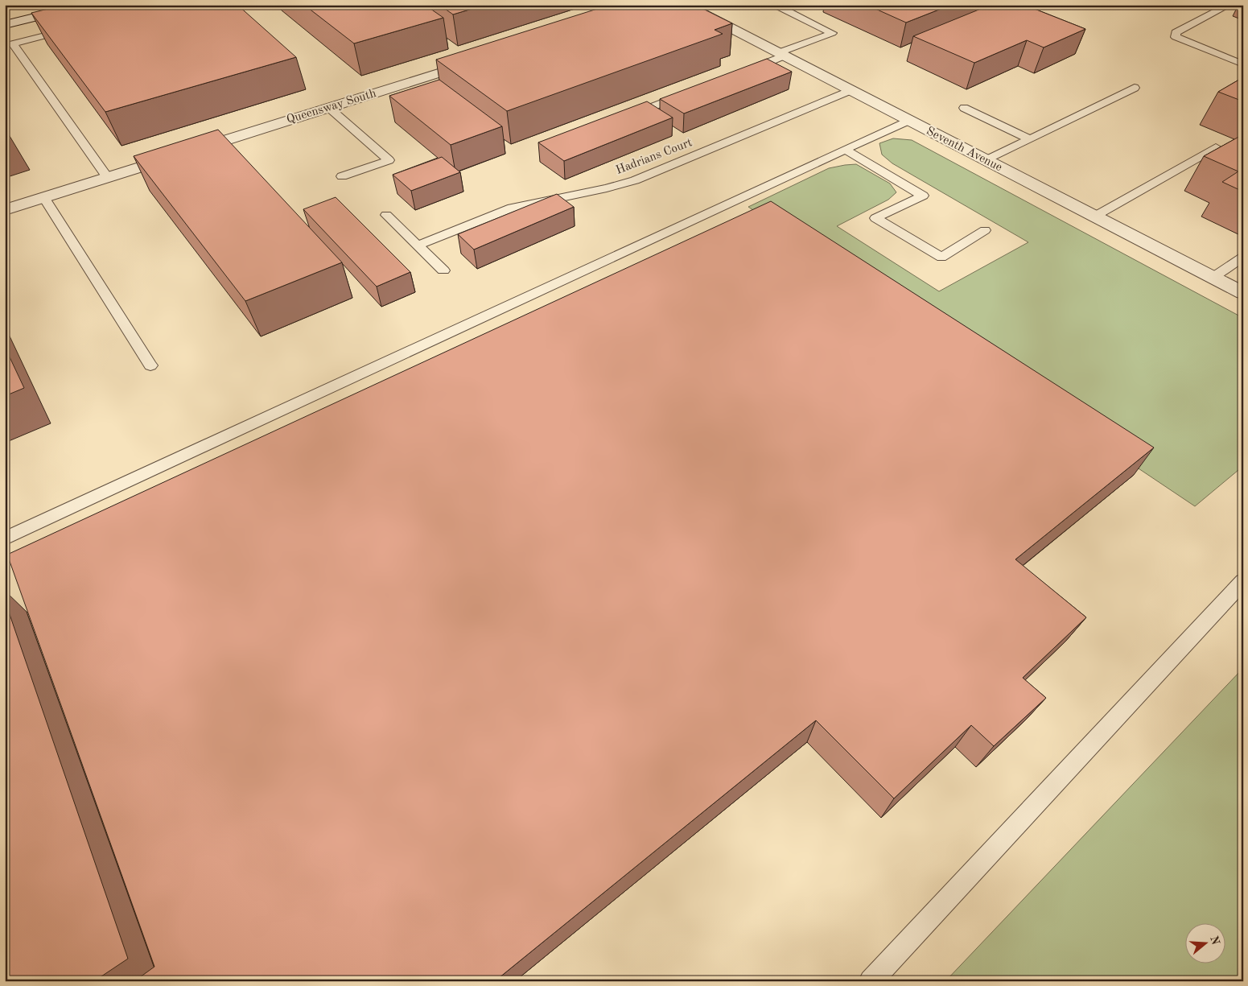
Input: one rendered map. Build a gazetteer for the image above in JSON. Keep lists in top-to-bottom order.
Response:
{
  "streets": {
    "street": ["Queensway South", "Seventh Avenue"],
    "lane": ["Hadrians Court"]
  },
  "crossings": [
    ["Seventh Avenue", "Hadrians Court"]
  ],
  "north": "right"
}
